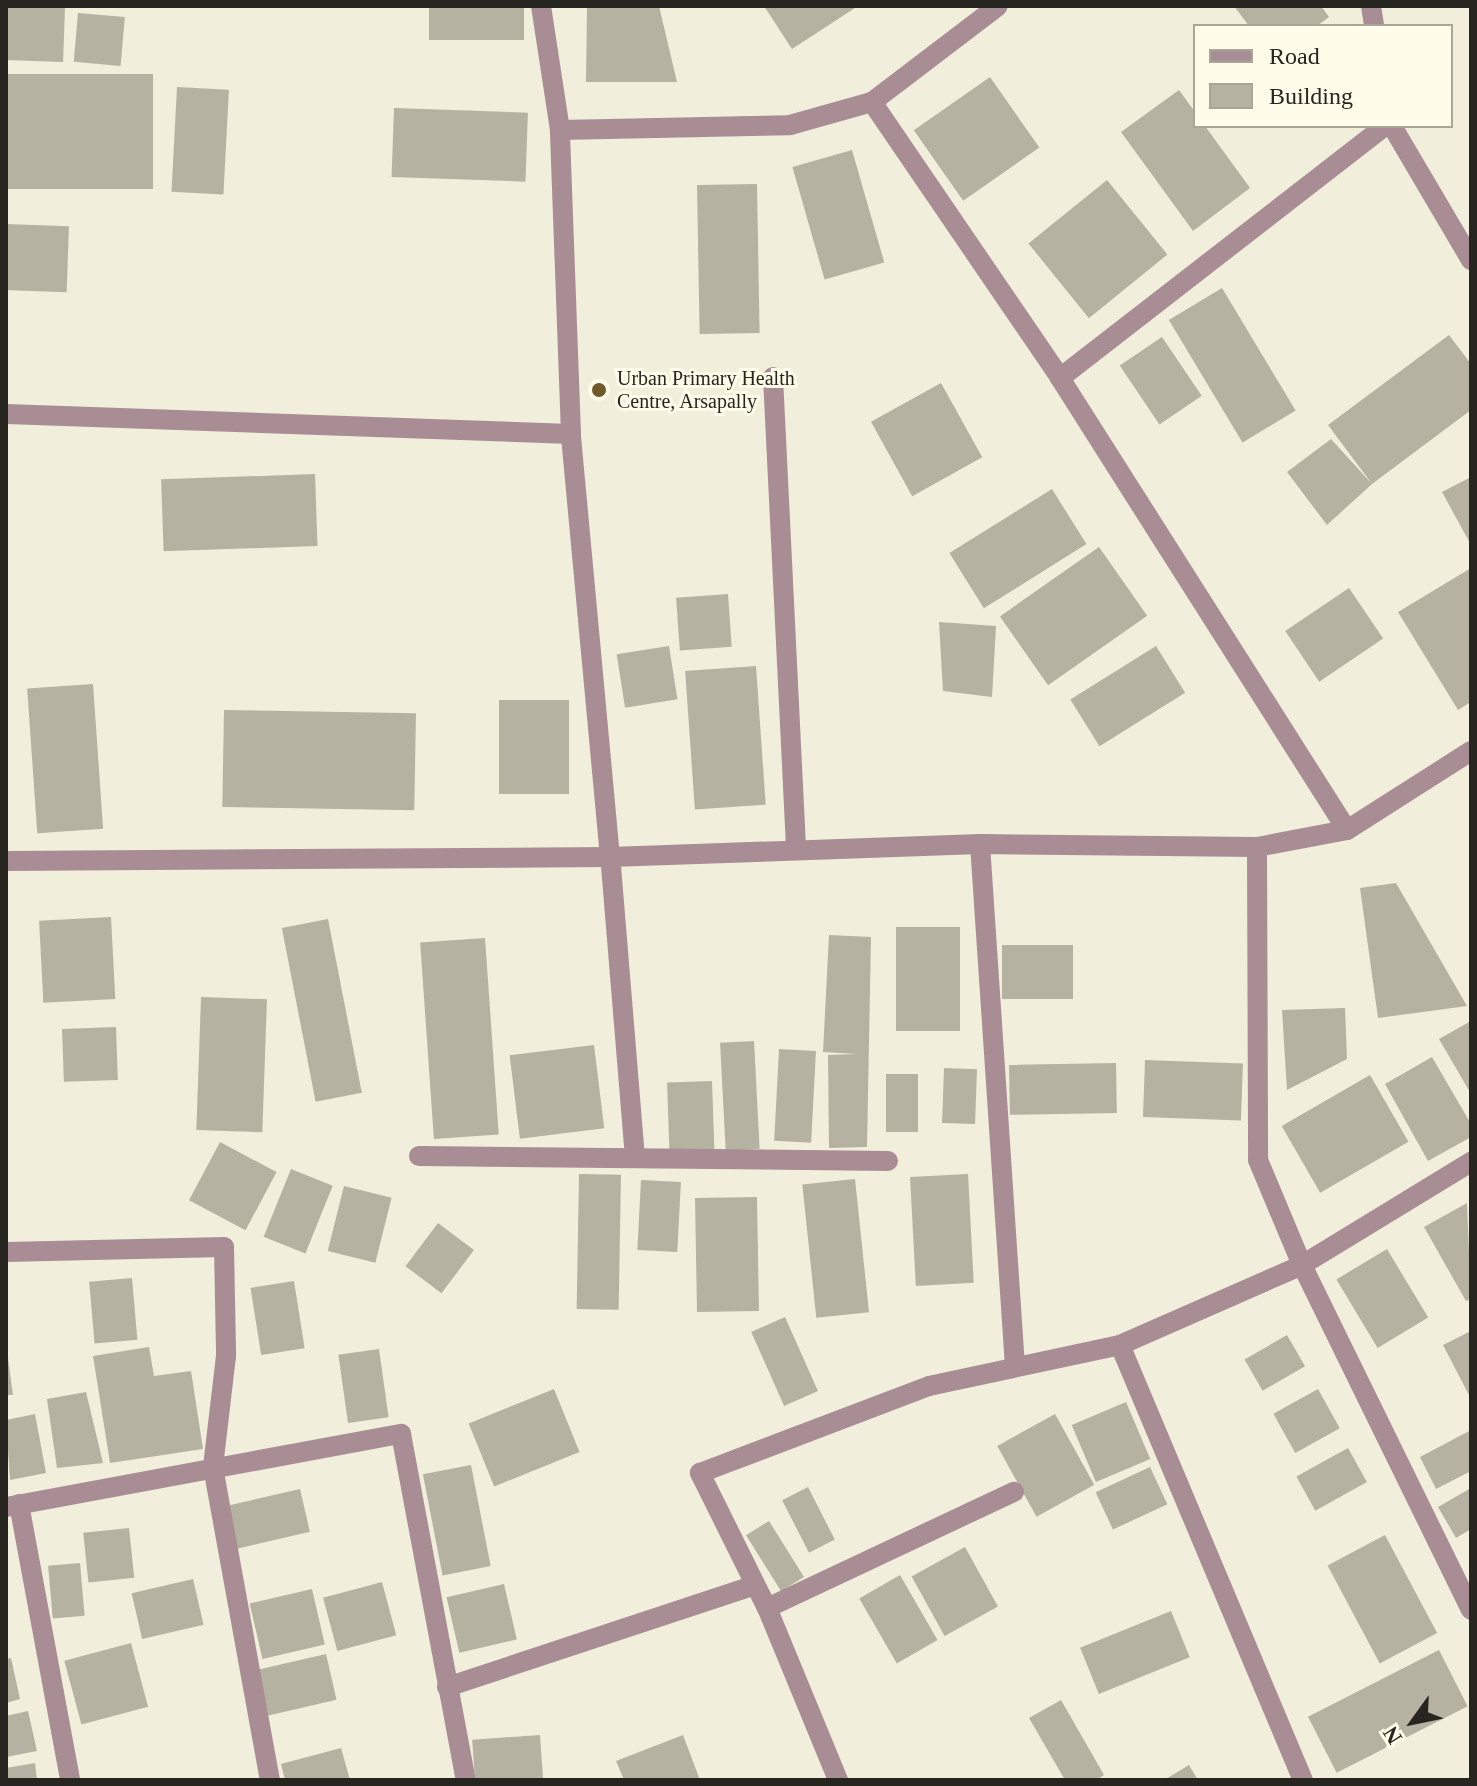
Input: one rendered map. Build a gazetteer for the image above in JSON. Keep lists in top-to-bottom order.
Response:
{
  "places": ["Urban Primary Health Centre, Arsapally"],
  "legend": ["Road", "Building"],
  "north": "bottom left"
}
